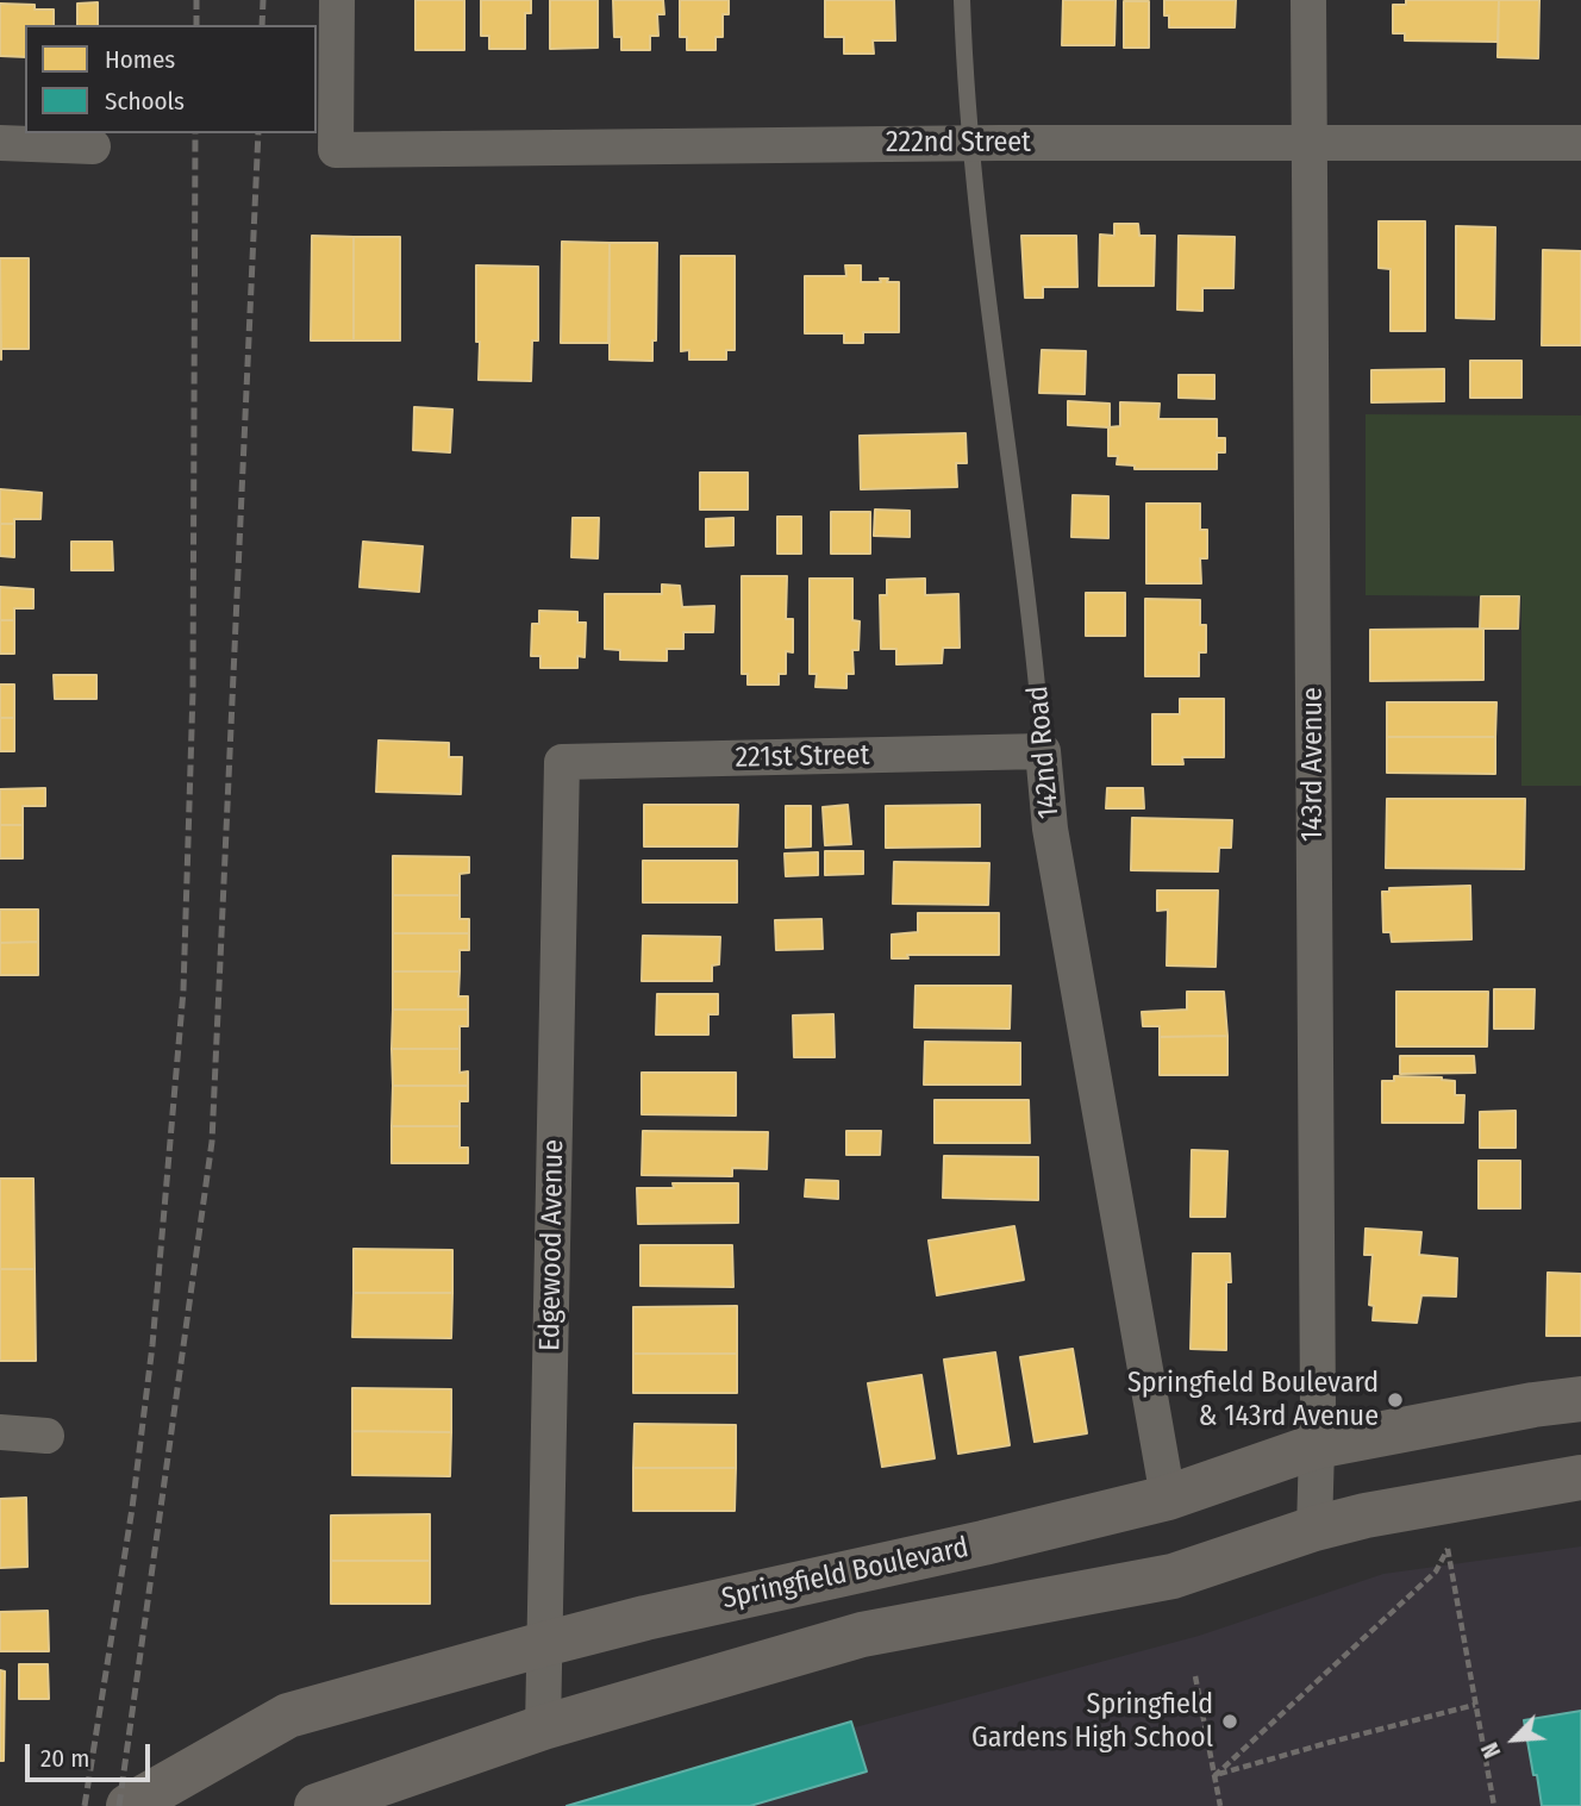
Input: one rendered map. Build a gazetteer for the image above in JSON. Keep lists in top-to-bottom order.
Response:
{
  "streets": {
    "main road": ["Springfield Boulevard"],
    "street": [
      "222nd Street",
      "142nd Road",
      "221st Street",
      "143rd Avenue",
      "Edgewood Avenue"
    ]
  },
  "crossings": [
    ["222nd Street", "142nd Road"],
    ["222nd Street", "143rd Avenue"],
    ["142nd Road", "221st Street"],
    ["142nd Road", "Springfield Boulevard"],
    ["221st Street", "Edgewood Avenue"],
    ["143rd Avenue", "Springfield Boulevard"],
    ["Edgewood Avenue", "Springfield Boulevard"]
  ],
  "places": ["Springfield Boulevard & 143rd Avenue", "Springfield Gardens High School"],
  "legend": ["Homes", "Schools"],
  "scale_bar": "20 m",
  "north": "bottom left"
}
